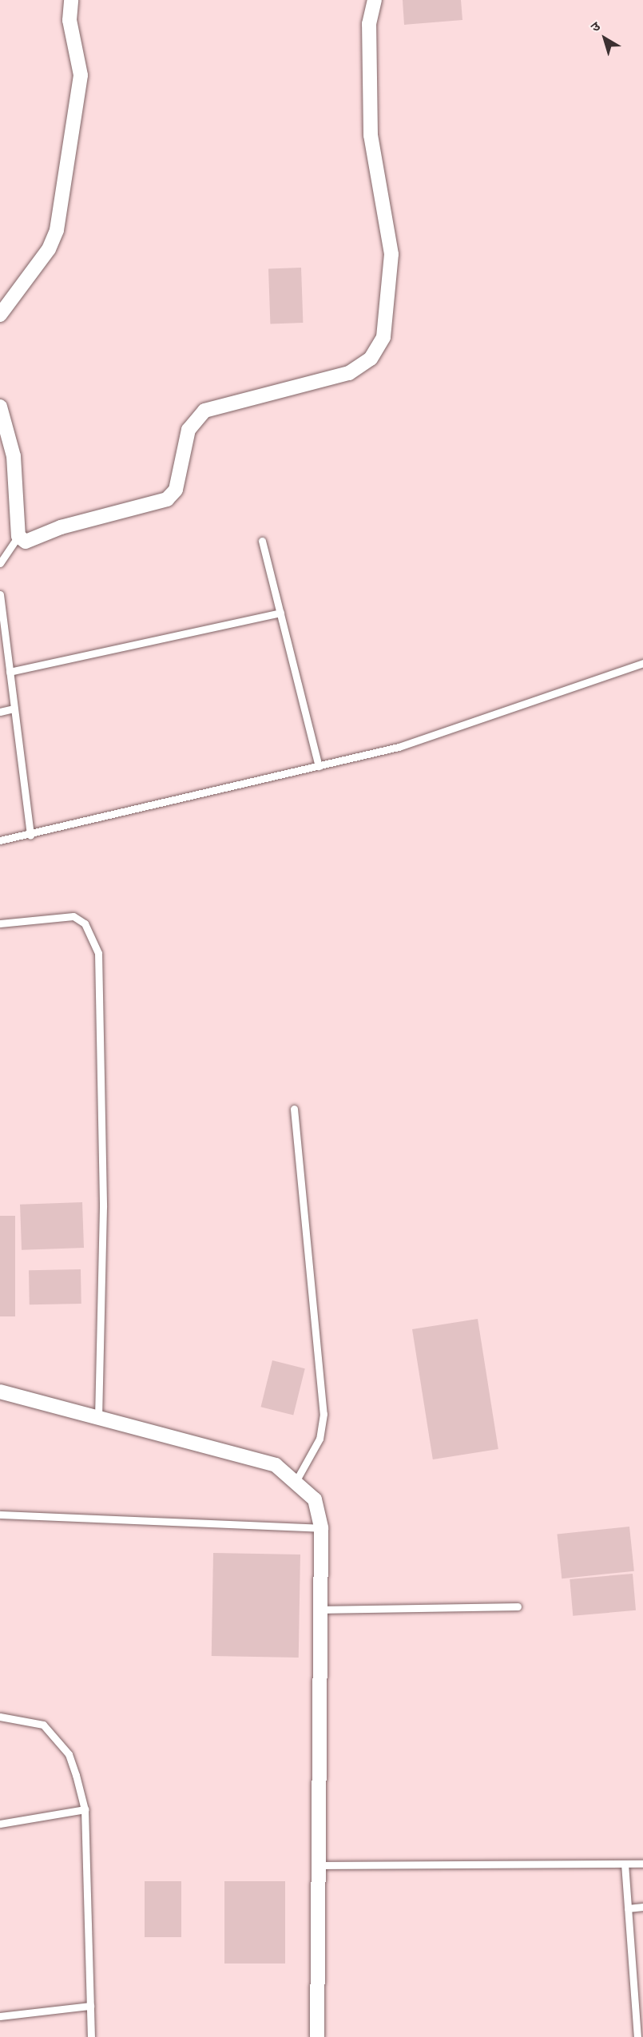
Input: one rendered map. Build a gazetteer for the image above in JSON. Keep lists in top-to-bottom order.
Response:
{
  "north": "top left"
}
